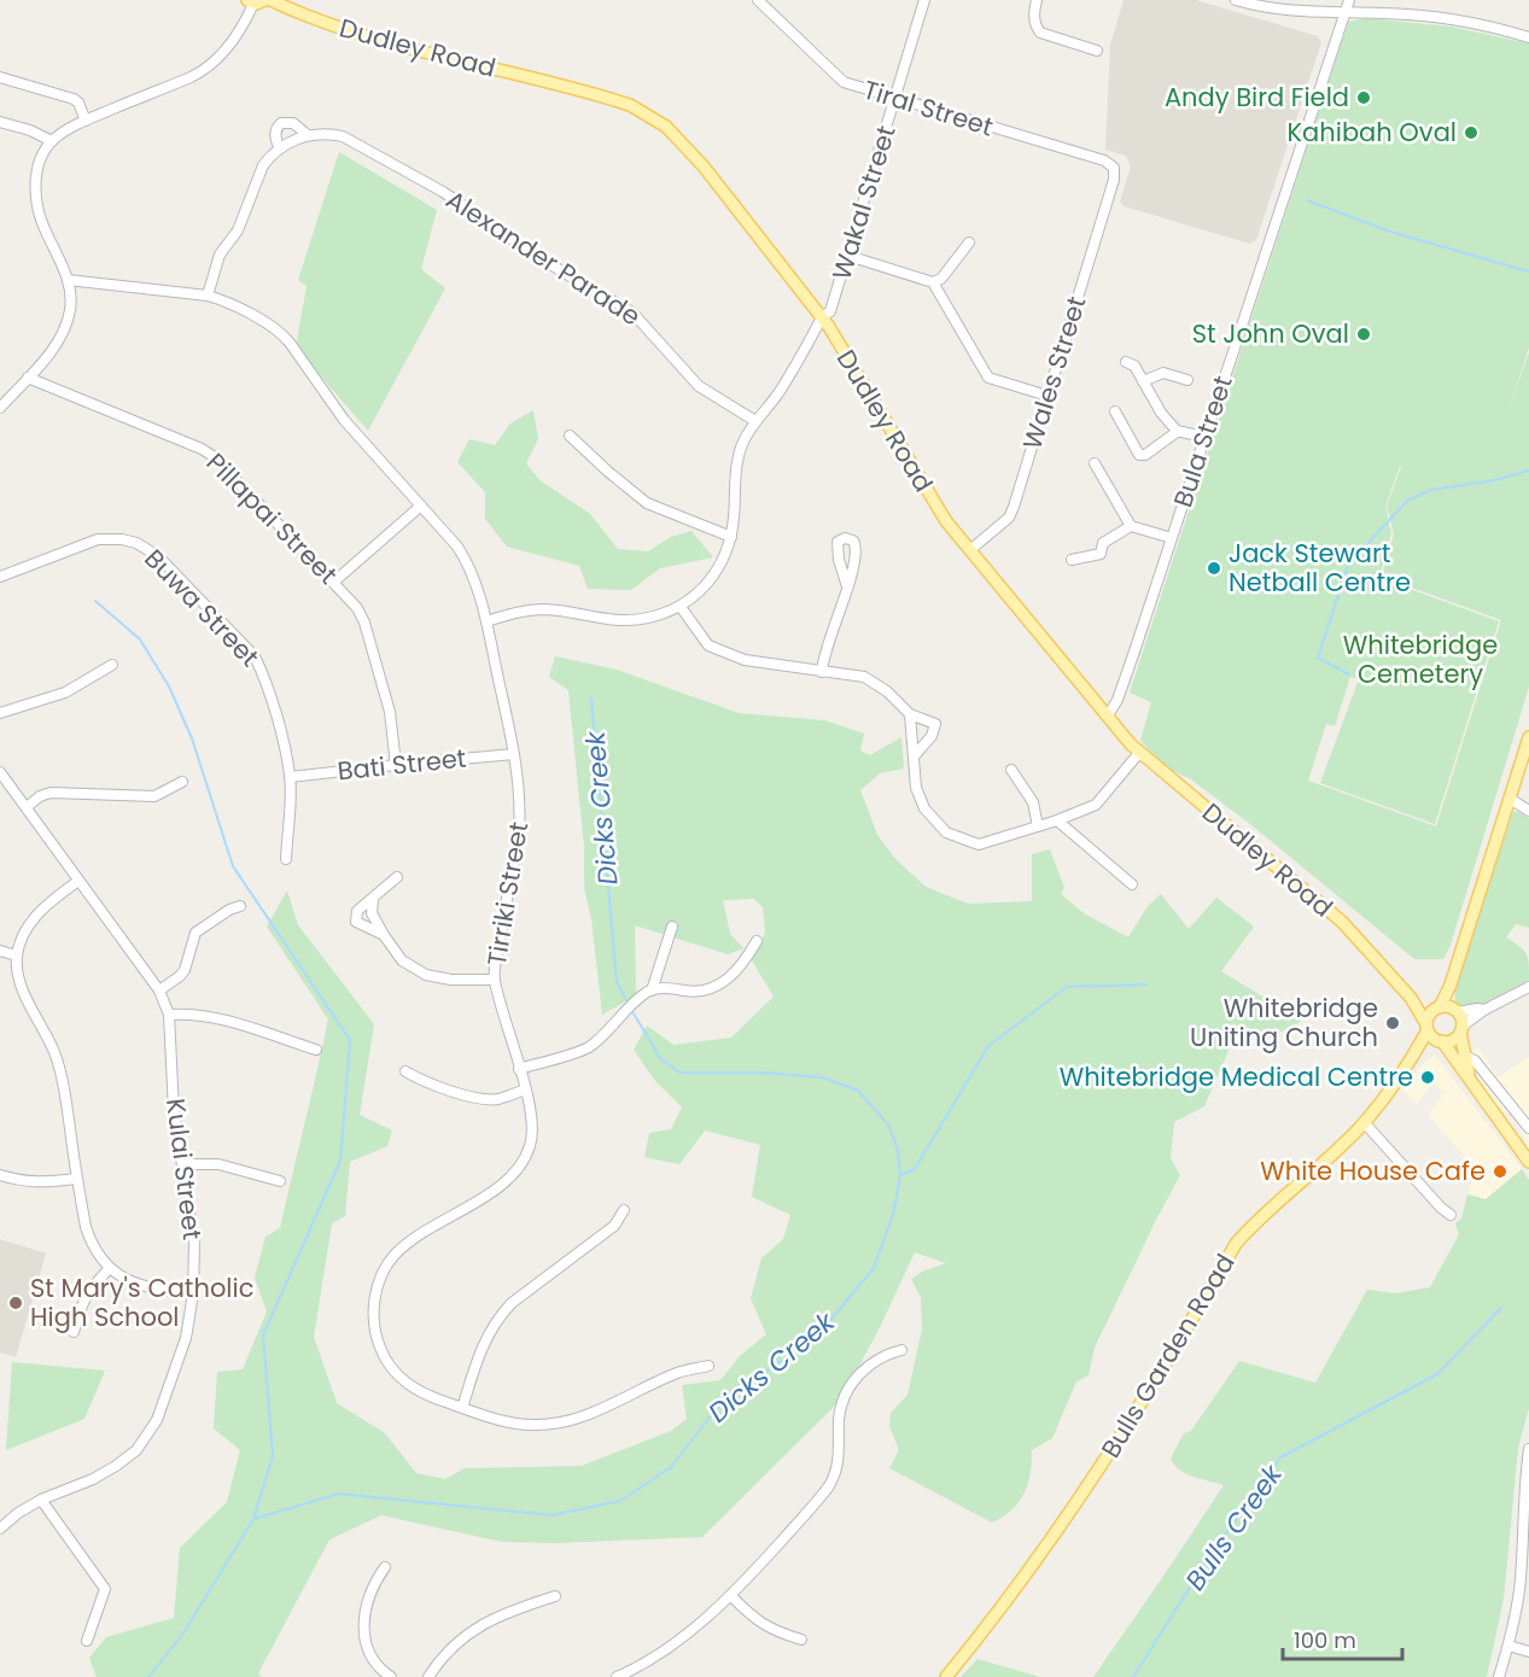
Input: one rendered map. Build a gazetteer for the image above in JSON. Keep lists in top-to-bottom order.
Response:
{
  "streets": {
    "main road": ["Dudley Road", "Bulls Garden Road"],
    "street": [
      "Tiral Street",
      "Wakal Street",
      "Alexander Parade",
      "Wales Street",
      "Bula Street",
      "Pillapai Street",
      "Buwa Street",
      "Bati Street",
      "Tirriki Street",
      "Kulai Street"
    ]
  },
  "crossings": [
    ["Dudley Road", "Wakal Street"],
    ["Dudley Road", "Wales Street"],
    ["Dudley Road", "Bula Street"],
    ["Dudley Road", "Bulls Garden Road"],
    ["Tiral Street", "Wakal Street"],
    ["Tiral Street", "Wales Street"],
    ["Wakal Street", "Alexander Parade"],
    ["Alexander Parade", "Tirriki Street"],
    ["Pillapai Street", "Bati Street"],
    ["Buwa Street", "Bati Street"],
    ["Bati Street", "Tirriki Street"]
  ],
  "water": ["Dicks Creek", "Bulls Creek"],
  "parks": ["Whitebridge Cemetery"],
  "places": [
    "Andy Bird Field",
    "Kahibah Oval",
    "St John Oval",
    "Jack Stewart Netball Centre",
    "Whitebridge Uniting Church",
    "Whitebridge Medical Centre",
    "White House Cafe",
    "St Mary's Catholic High School"
  ],
  "scale_bar": "100 m"
}
